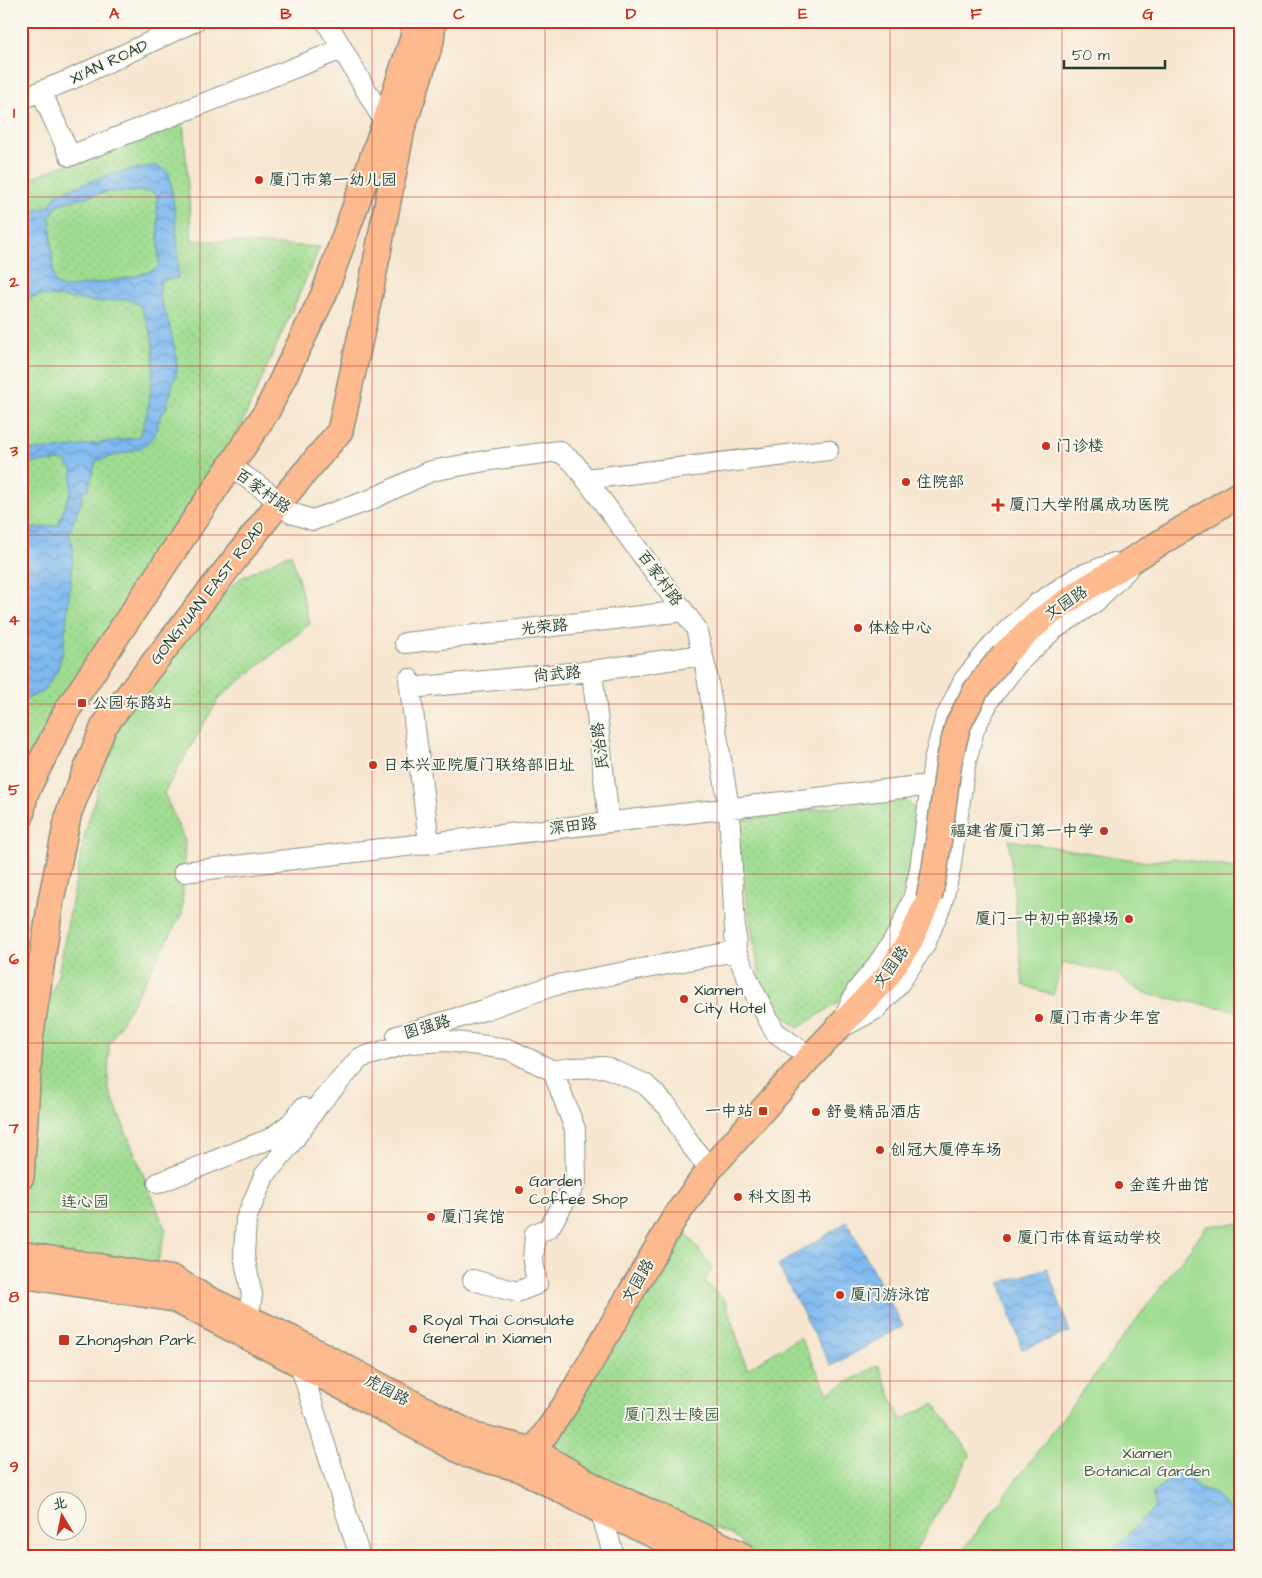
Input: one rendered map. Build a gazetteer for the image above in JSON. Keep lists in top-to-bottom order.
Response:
{
  "streets": {
    "main road": ["GONGYUAN EAST ROAD", "文园路", "虎园路"],
    "street": [
      "XI'AN ROAD",
      "百家村路",
      "光荣路",
      "尚武路",
      "民治路",
      "深田路",
      "图强路"
    ]
  },
  "crossings": [
    ["百家村路", "GONGYUAN EAST ROAD"],
    ["百家村路", "文园路"],
    ["百家村路", "光荣路"],
    ["百家村路", "尚武路"],
    ["百家村路", "深田路"],
    ["百家村路", "图强路"],
    ["文园路", "虎园路"],
    ["尚武路", "民治路"],
    ["尚武路", "深田路"],
    ["民治路", "深田路"]
  ],
  "parks": ["连心园", "厦门烈士陵园", "Xiamen Botanical Garden"],
  "places": {
    "other": [
      "厦门市第一幼儿园",
      "门诊楼",
      "住院部",
      "体检中心",
      "日本兴亚院厦门联络部旧址",
      "福建省厦门第一中学",
      "厦门一中初中部操场",
      "Xiamen City Hotel",
      "厦门市青少年宫",
      "舒曼精品酒店",
      "创冠大厦停车场",
      "金莲升曲馆",
      "Garden Coffee Shop",
      "科文图书",
      "厦门宾馆",
      "厦门市体育运动学校",
      "厦门游泳馆",
      "Royal Thai Consulate General in Xiamen"
    ],
    "health": ["厦门大学附属成功医院"],
    "transit": ["公园东路站", "一中站", "Zhongshan Park"]
  },
  "scale_bar": "50 m",
  "north": "top",
  "grid": {
    "columns": [
      "A",
      "B",
      "C",
      "D",
      "E",
      "F",
      "G"
    ],
    "rows": [
      "1",
      "2",
      "3",
      "4",
      "5",
      "6",
      "7",
      "8",
      "9"
    ]
  }
}
